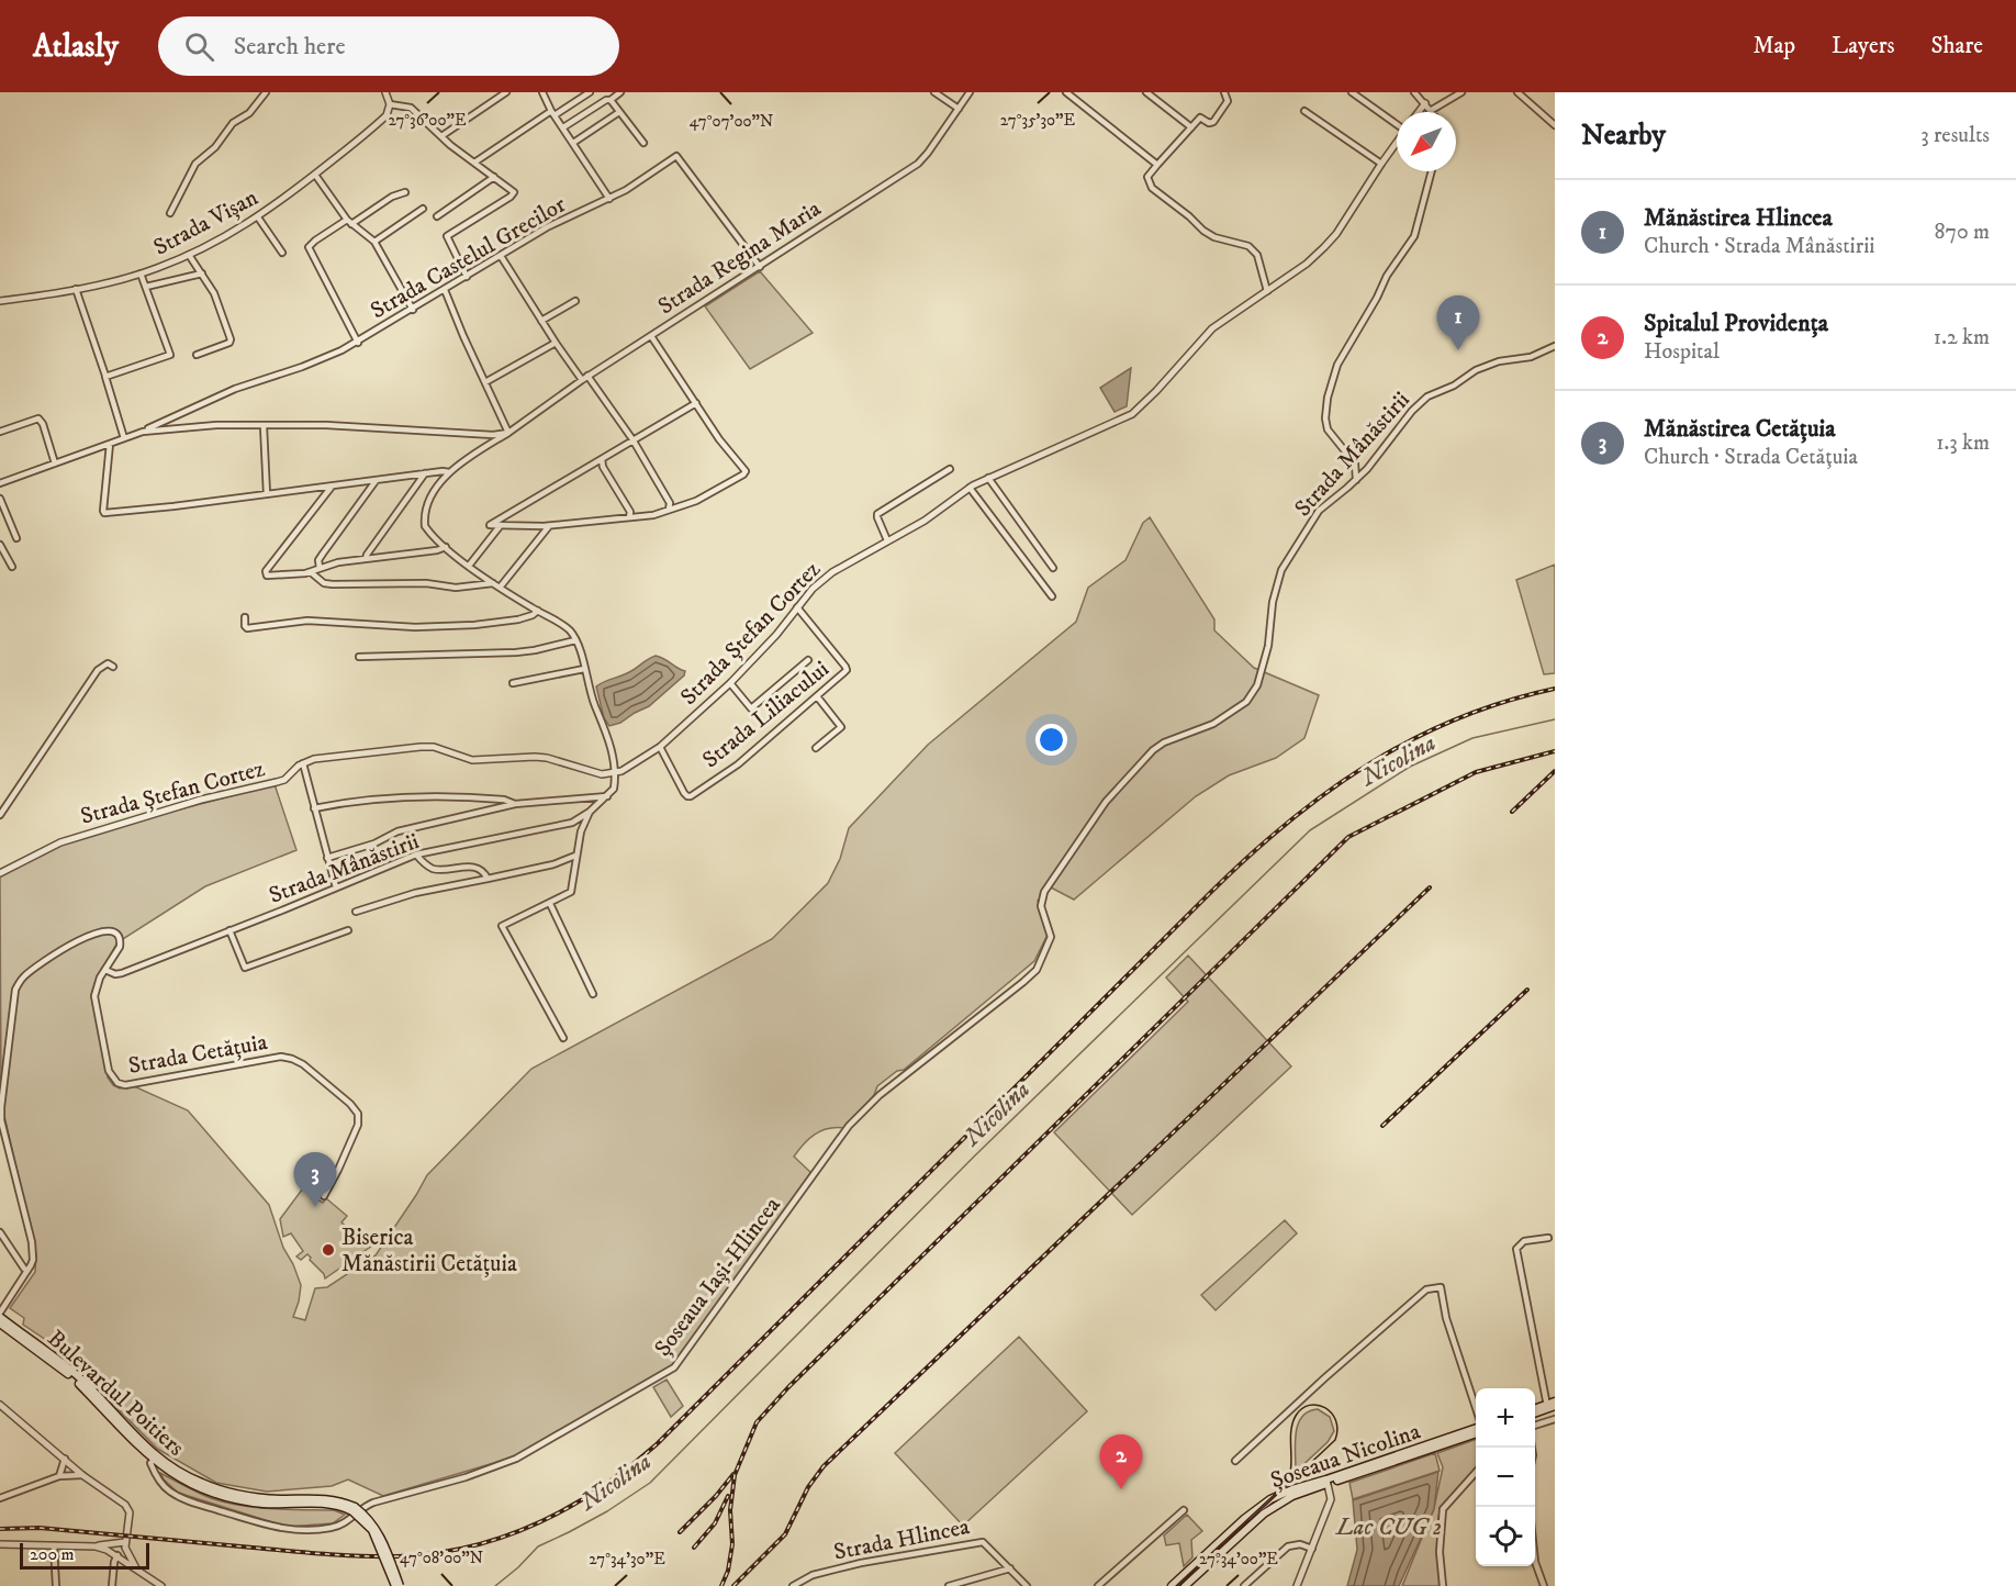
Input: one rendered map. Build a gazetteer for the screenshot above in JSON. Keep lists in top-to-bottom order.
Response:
{
  "streets": {
    "main road": ["Bulevardul Poitiers", "Șoseaua Nicolina"],
    "street": [
      "Strada Vișan",
      "Strada Castelul Grecilor",
      "Strada Regina Maria",
      "Strada Mânăstirii",
      "Strada Ștefan Cortez",
      "Strada Liliacului",
      "Strada Cetățuia",
      "Șoseaua Iași-Hlincea",
      "Strada Hlincea"
    ]
  },
  "crossings": [
    ["Strada Castelul Grecilor", "Strada Regina Maria"],
    ["Strada Mânăstirii", "Strada Cetățuia"],
    ["Strada Mânăstirii", "Șoseaua Iași-Hlincea"],
    ["Strada Ștefan Cortez", "Strada Liliacului"],
    ["Strada Cetățuia", "Bulevardul Poitiers"],
    ["Șoseaua Iași-Hlincea", "Bulevardul Poitiers"]
  ],
  "water": ["Nicolina", "Lac CUG 2"],
  "places": ["Biserica Mănăstirii Cetățuia"],
  "scale_bar": "200 m",
  "north": "bottom left",
  "page": {
    "header": "Atlasly",
    "search": "Search here",
    "nav": ["Map", "Layers", "Share"],
    "heading": ["Nearby", "3 results"],
    "list": [
      {
        "mark": "1",
        "name": "Mănăstirea Hlincea",
        "note": "Church · Strada Mânăstirii",
        "value": "870 m"
      },
      {
        "mark": "2",
        "name": "Spitalul Providența",
        "note": "Hospital",
        "value": "1.2 km"
      },
      {
        "mark": "3",
        "name": "Mănăstirea Cetățuia",
        "note": "Church · Strada Cetățuia",
        "value": "1.3 km"
      }
    ],
    "pins": ["1", "3", "2"],
    "map_buttons": ["+", "−"],
    "scale": "200 m"
  },
  "coordinates": [
    "27°36'00\"E",
    "27°35'30\"E",
    "47°07'00\"N",
    "47°08'00\"N",
    "27°34'30\"E",
    "27°34'00\"E"
  ]
}
